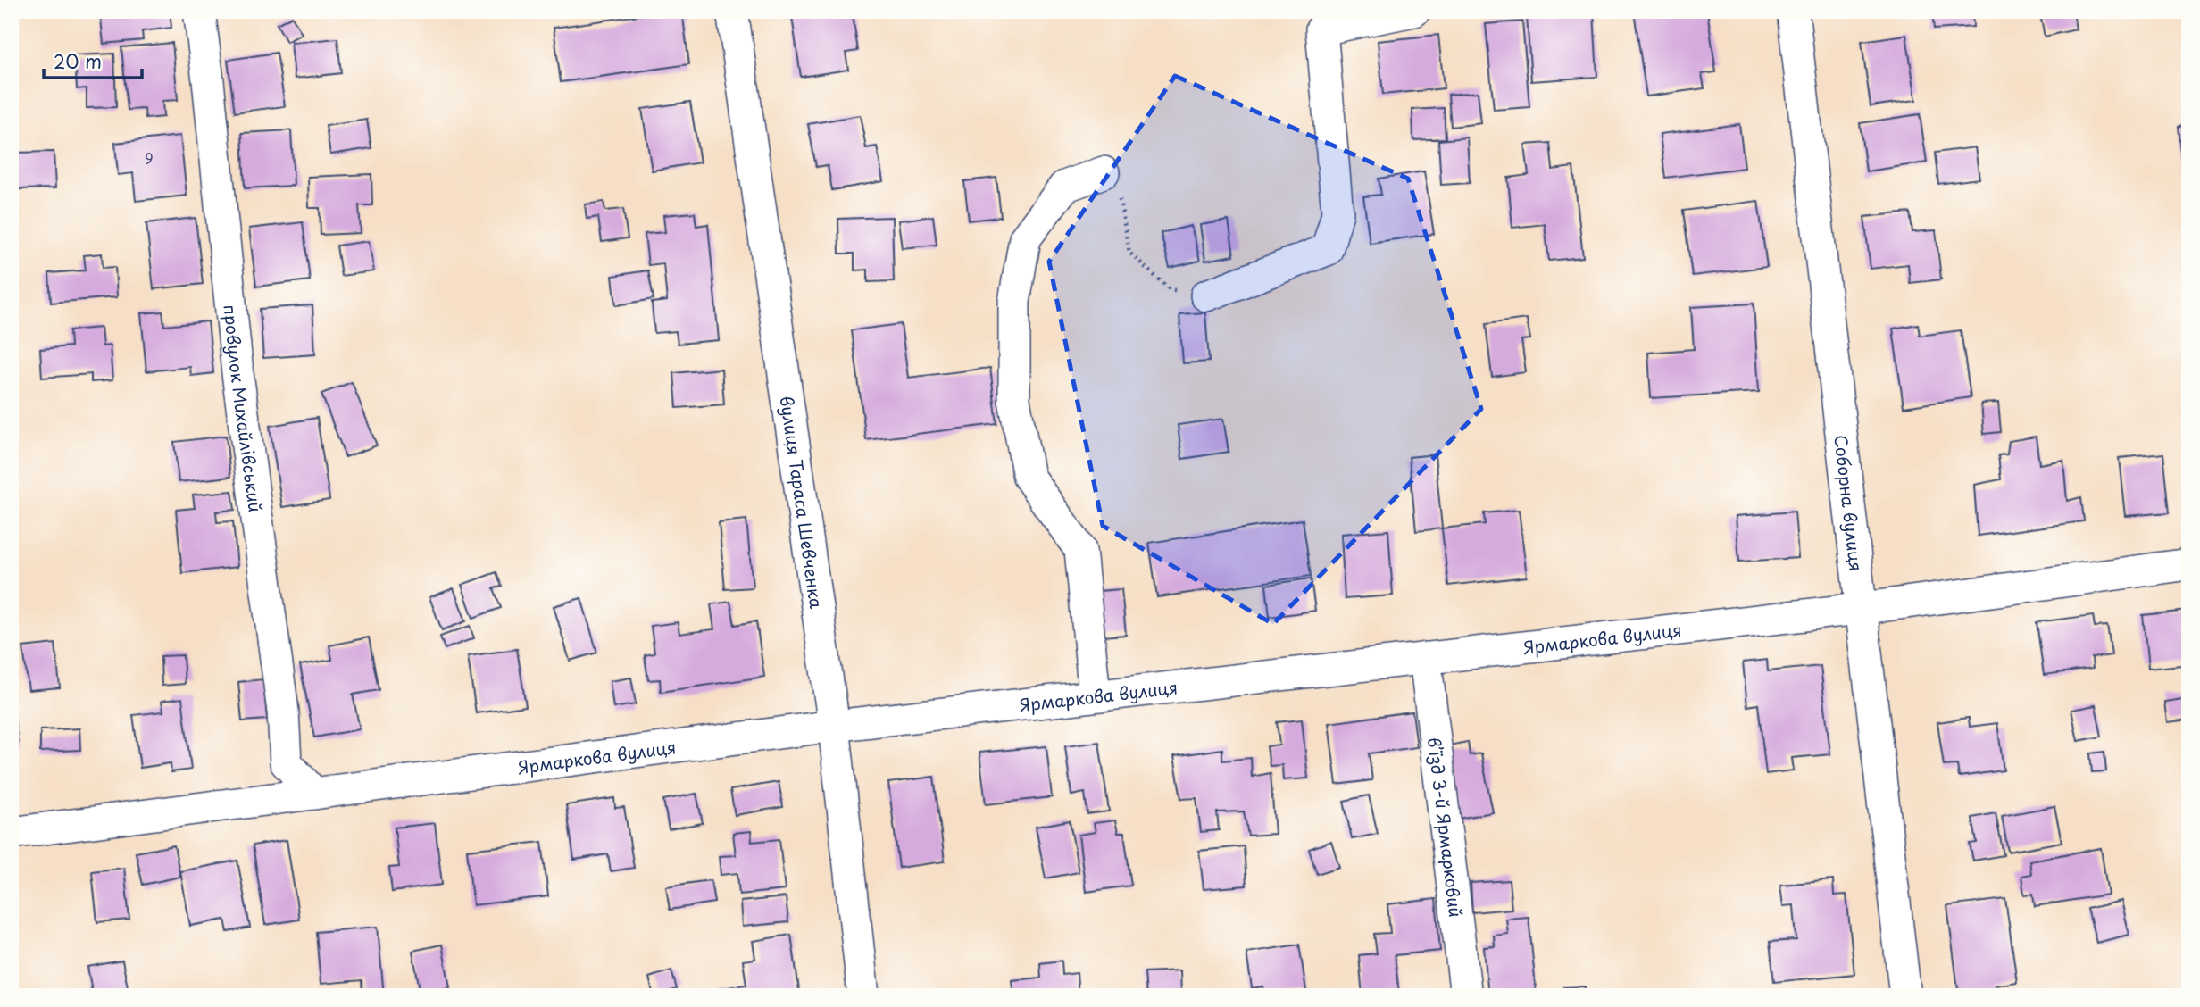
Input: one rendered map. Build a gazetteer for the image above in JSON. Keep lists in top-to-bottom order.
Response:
{
  "streets": {
    "street": [
      "провулок Михайлівський",
      "вулиця Тараса Шевченка",
      "Соборна вулиця",
      "Ярмаркова вулиця",
      "в’їзд 3-й Ярмарковий"
    ]
  },
  "crossings": [
    ["провулок Михайлівський", "Ярмаркова вулиця"],
    ["вулиця Тараса Шевченка", "Ярмаркова вулиця"],
    ["Соборна вулиця", "Ярмаркова вулиця"],
    ["Ярмаркова вулиця", "в’їзд 3-й Ярмарковий"]
  ],
  "house_numbers": ["9"],
  "scale_bar": "20 m"
}
